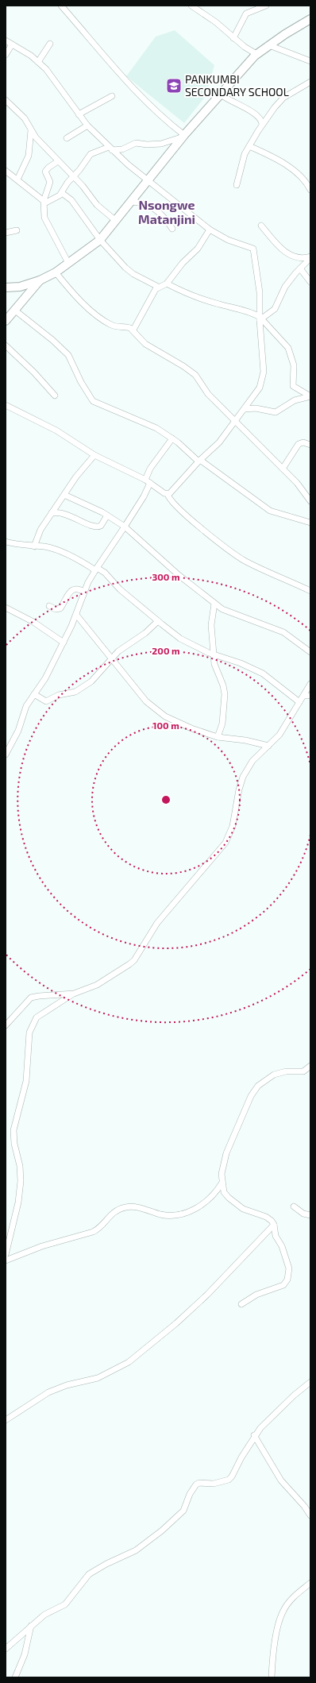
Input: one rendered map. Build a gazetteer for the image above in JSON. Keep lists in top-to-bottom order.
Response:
{
  "districts": ["Nsongwe Matanjini"],
  "places": {
    "school or university": ["PANKUMBI SECONDARY SCHOOL"]
  },
  "rings": ["300 m", "200 m", "100 m"]
}
